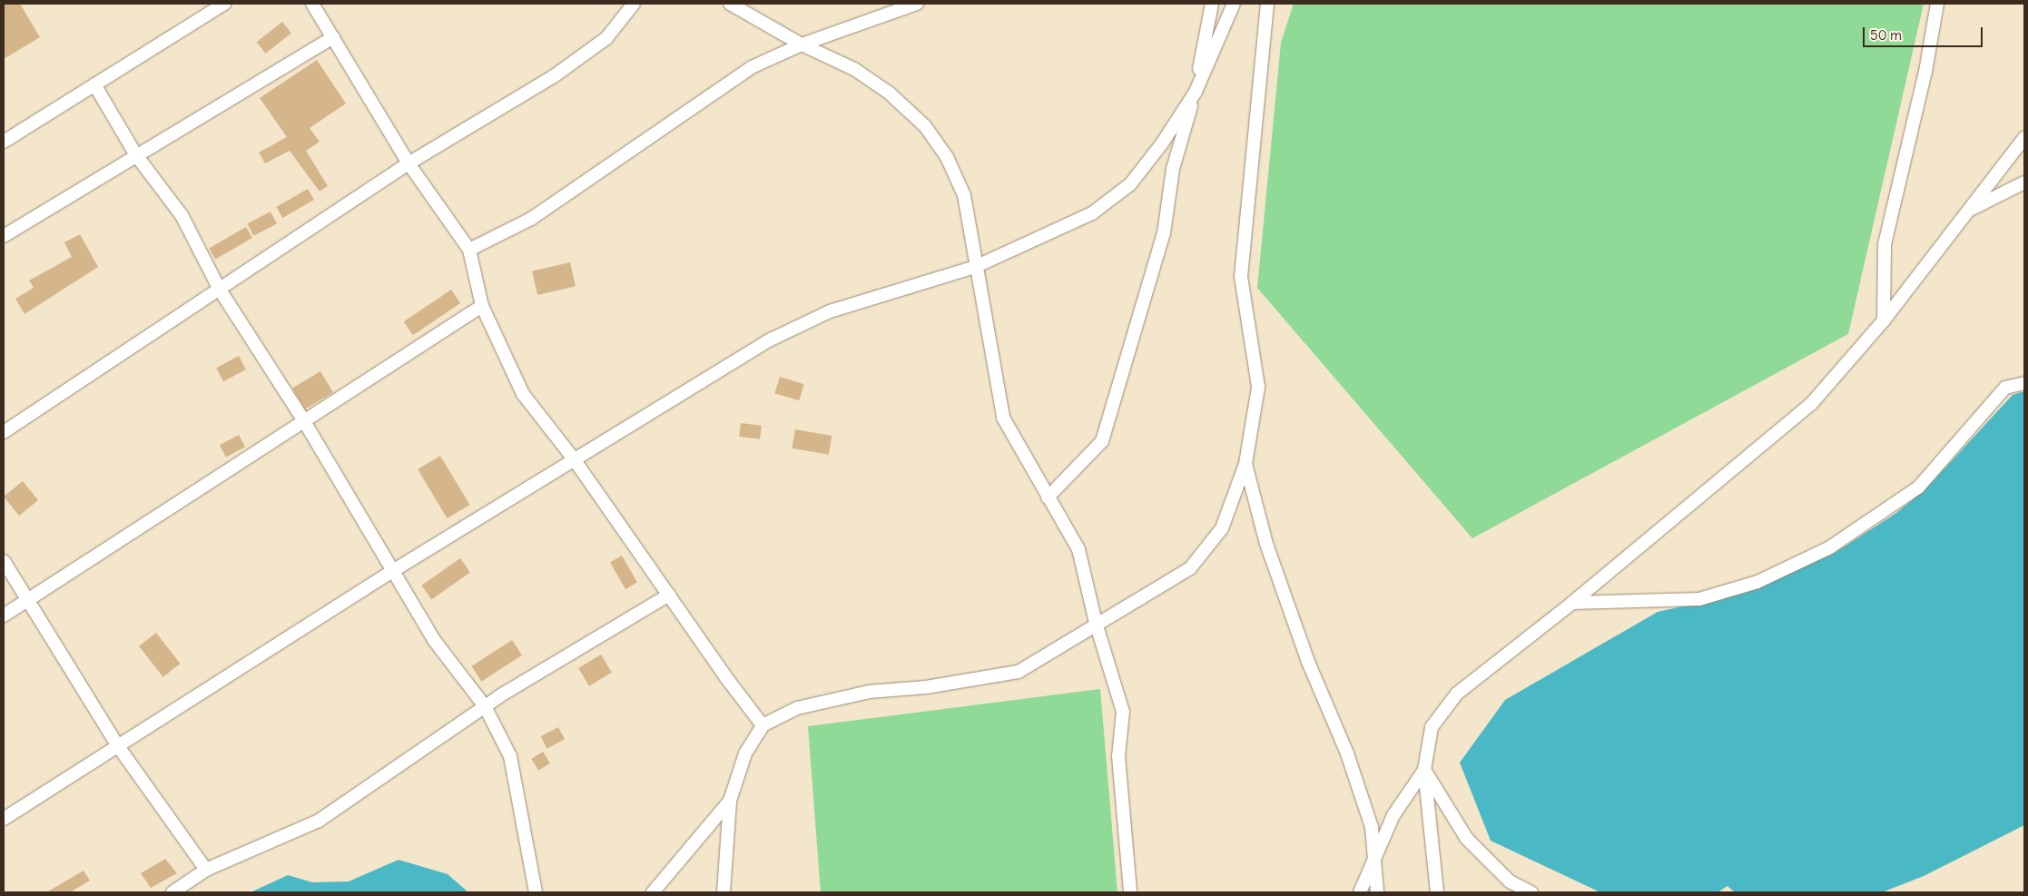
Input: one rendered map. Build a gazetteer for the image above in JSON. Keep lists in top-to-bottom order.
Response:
{
  "scale_bar": "50 m"
}
